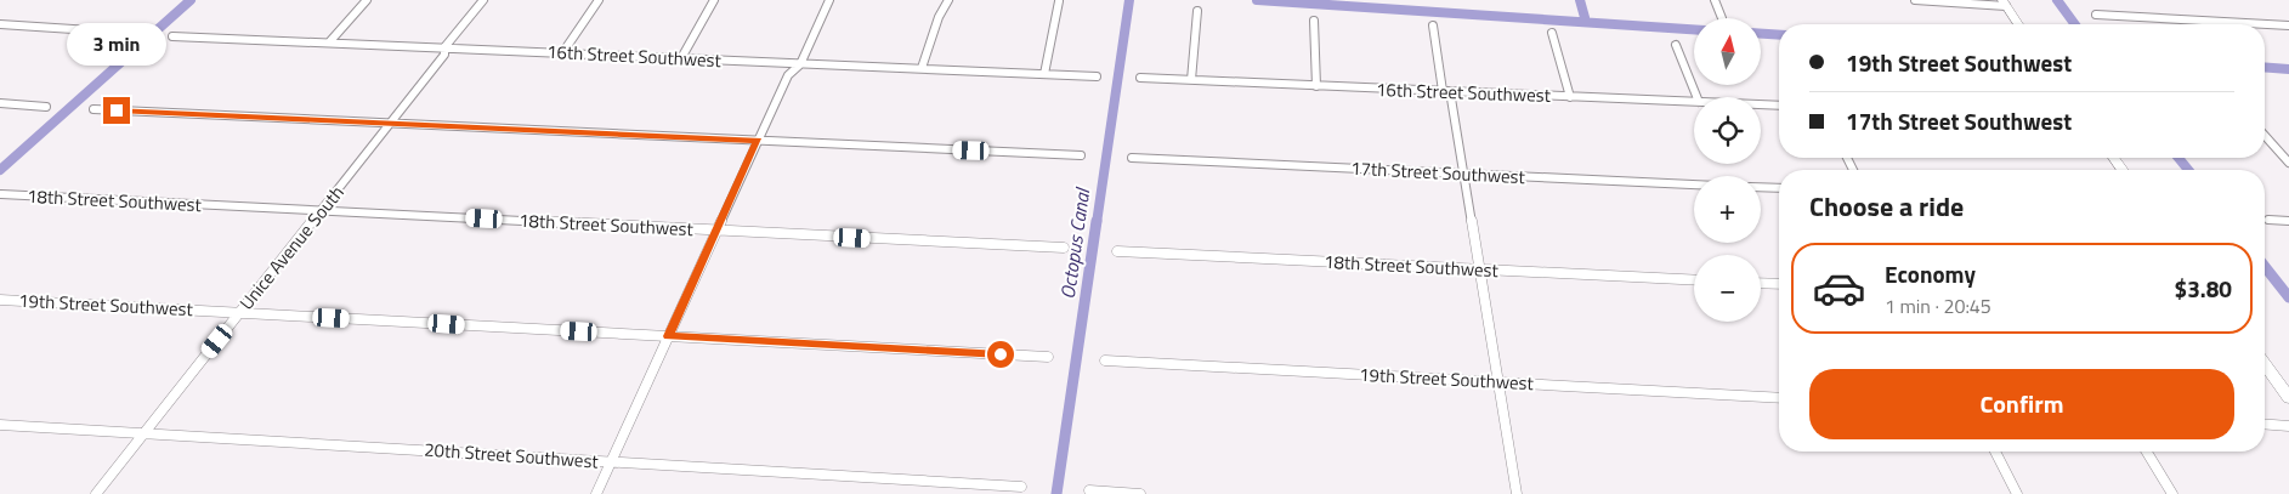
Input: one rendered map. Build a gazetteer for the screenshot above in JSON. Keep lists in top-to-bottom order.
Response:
{
  "streets": {
    "street": [
      "16th Street Southwest",
      "17th Street Southwest",
      "18th Street Southwest",
      "Unice Avenue South",
      "19th Street Southwest",
      "20th Street Southwest"
    ]
  },
  "crossings": [
    ["16th Street Southwest", "Unice Avenue South"],
    ["18th Street Southwest", "Unice Avenue South"],
    ["Unice Avenue South", "19th Street Southwest"],
    ["Unice Avenue South", "20th Street Southwest"]
  ],
  "water": ["Octopus Canal"],
  "north": "top",
  "page": {
    "map_buttons": ["+", "−"],
    "bubble": "3 min",
    "banner": ["19th Street Southwest", "17th Street Southwest"],
    "heading": "Choose a ride",
    "list": [
      {
        "name": "Economy",
        "note": "1 min · 20:45",
        "value": "$3.80"
      }
    ],
    "buttons": "Confirm"
  }
}
